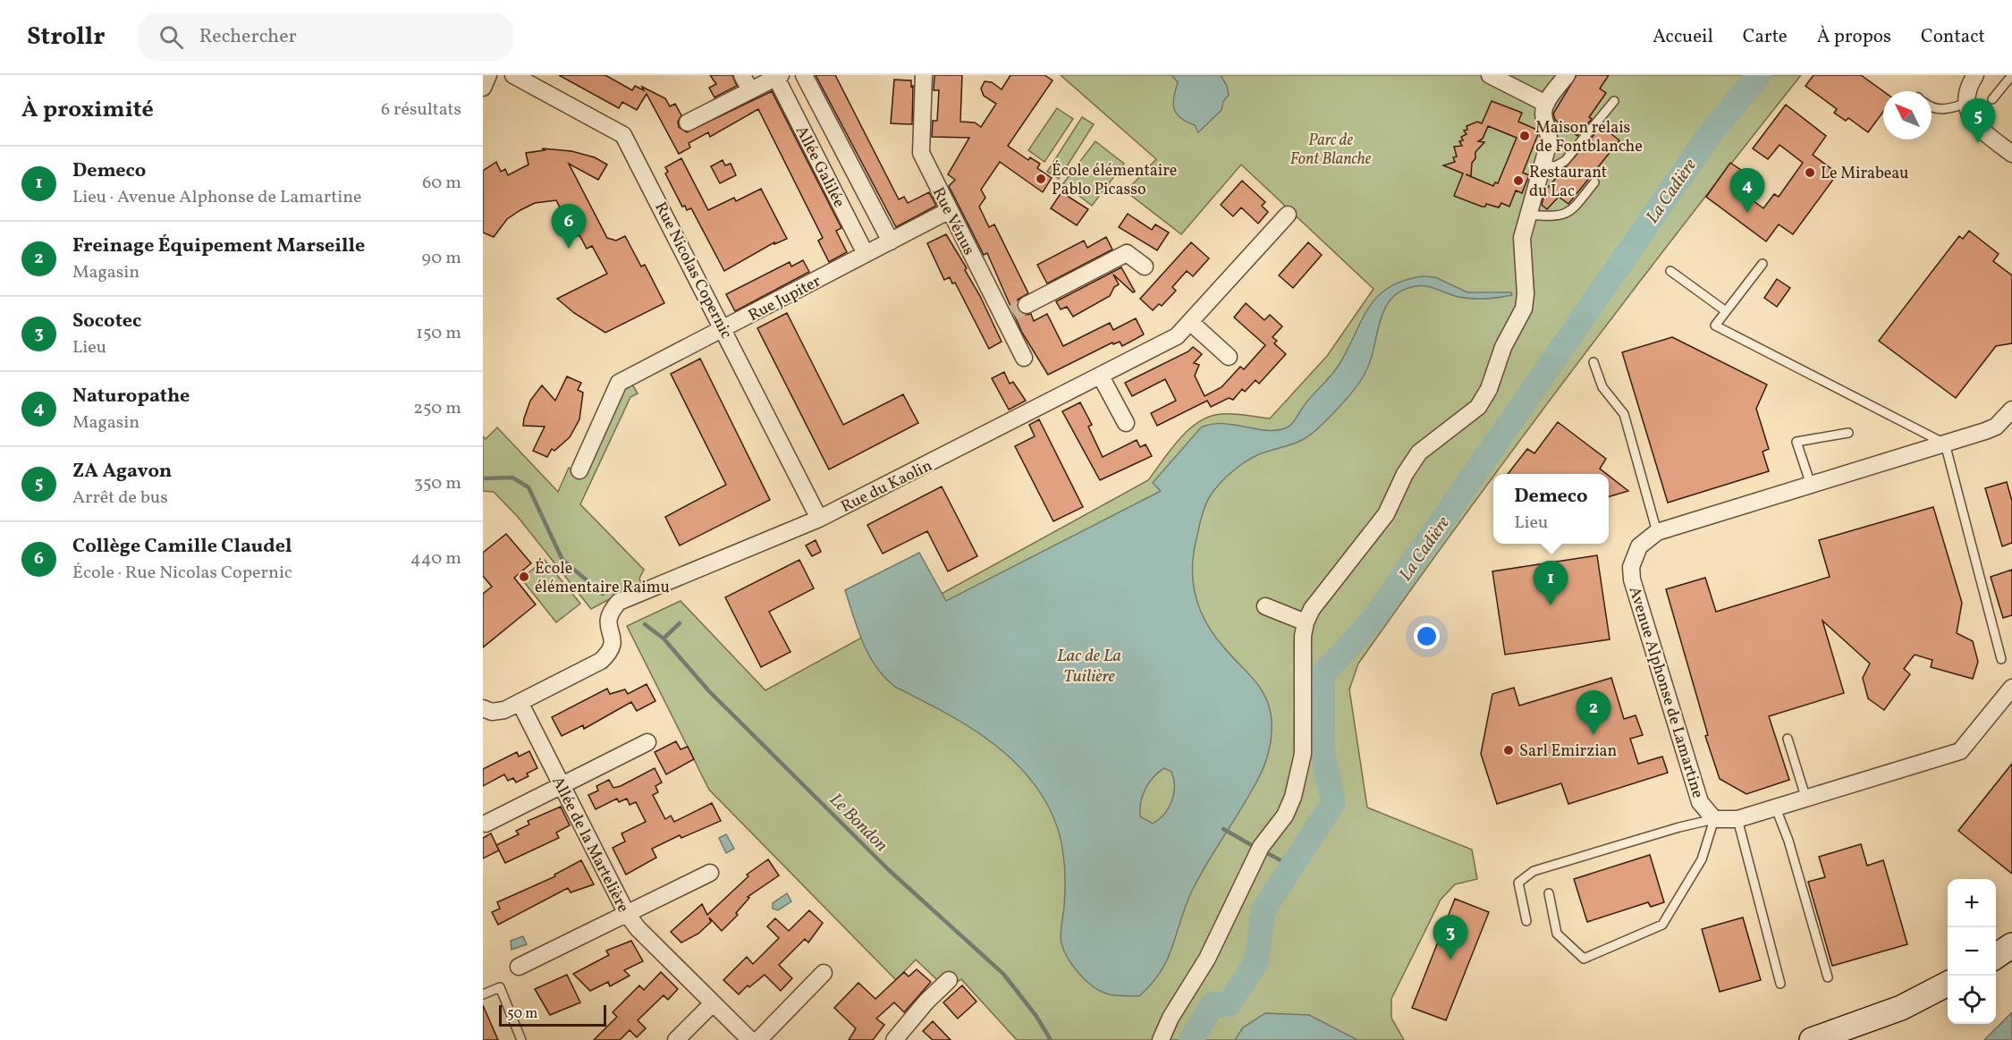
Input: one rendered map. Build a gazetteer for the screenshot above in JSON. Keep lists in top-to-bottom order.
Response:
{
  "streets": {
    "street": [
      "Allée Galilée",
      "Rue Vénus",
      "Rue Nicolas Copernic",
      "Rue Jupiter",
      "Rue du Kaolin",
      "Avenue Alphonse de Lamartine",
      "Allée de la Martelière"
    ]
  },
  "crossings": [
    ["Allée Galilée", "Rue Jupiter"],
    ["Rue Vénus", "Rue Jupiter"],
    ["Rue Nicolas Copernic", "Rue Jupiter"],
    ["Rue Nicolas Copernic", "Rue du Kaolin"],
    ["Rue du Kaolin", "Allée de la Martelière"]
  ],
  "water": ["La Cadière", "Lac de La Tuilière", "Le Bondon"],
  "parks": ["Parc de Font Blanche"],
  "places": [
    "Maison relais de Fontblanche",
    "Le Mirabeau",
    "École élémentaire Pablo Picasso",
    "Restaurant du Lac",
    "École élémentaire Raimu",
    "Sarl Emirzian"
  ],
  "scale_bar": "50 m",
  "north": "top left",
  "page": {
    "header": "Strollr",
    "search": "Rechercher",
    "nav": [
      "Accueil",
      "Carte",
      "À propos",
      "Contact"
    ],
    "heading": ["À proximité", "6 résultats"],
    "pins": [
      "5",
      "4",
      "6",
      "1",
      "2",
      "3"
    ],
    "list": [
      {
        "mark": "1",
        "name": "Demeco",
        "note": "Lieu · Avenue Alphonse de Lamartine",
        "value": "60 m"
      },
      {
        "mark": "2",
        "name": "Freinage Équipement Marseille",
        "note": "Magasin",
        "value": "90 m"
      },
      {
        "mark": "3",
        "name": "Socotec",
        "note": "Lieu",
        "value": "150 m"
      },
      {
        "mark": "4",
        "name": "Naturopathe",
        "note": "Magasin",
        "value": "250 m"
      },
      {
        "mark": "5",
        "name": "ZA Agavon",
        "note": "Arrêt de bus",
        "value": "350 m"
      },
      {
        "mark": "6",
        "name": "Collège Camille Claudel",
        "note": "École · Rue Nicolas Copernic",
        "value": "440 m"
      }
    ],
    "popup": ["Demeco", "Lieu"],
    "map_buttons": ["+", "−"],
    "scale": "50 m"
  }
}
